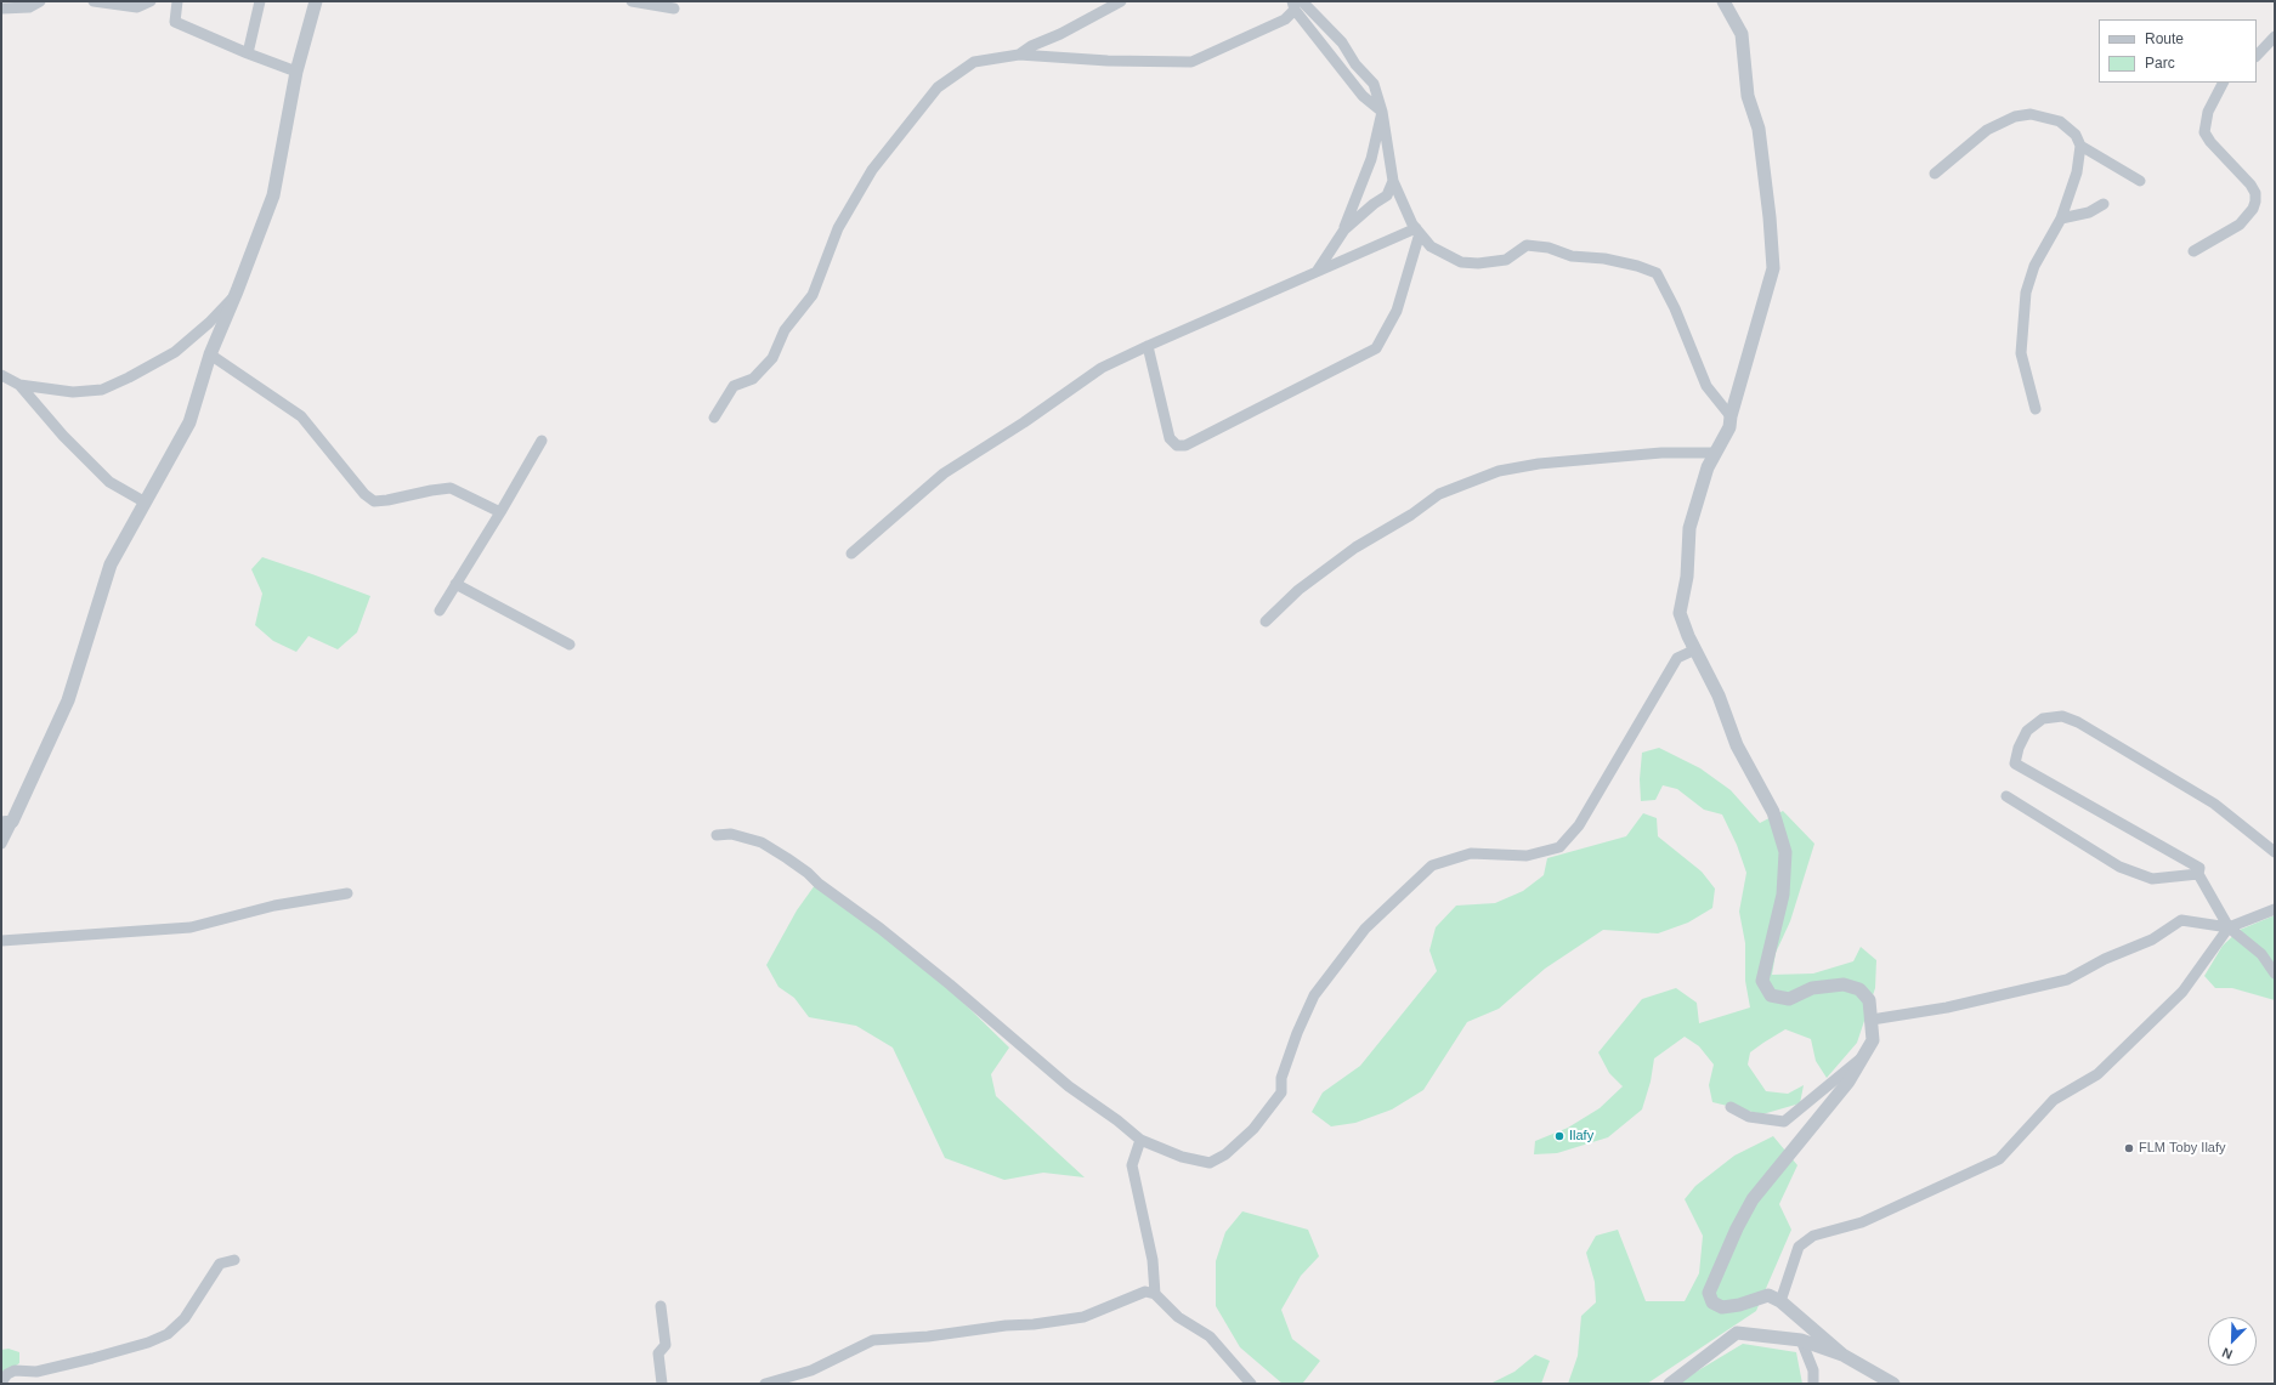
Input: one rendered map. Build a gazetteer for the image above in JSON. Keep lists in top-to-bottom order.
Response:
{
  "places": ["Ilafy", "FLM Toby Ilafy"],
  "legend": ["Route", "Parc"],
  "north": "bottom left"
}
